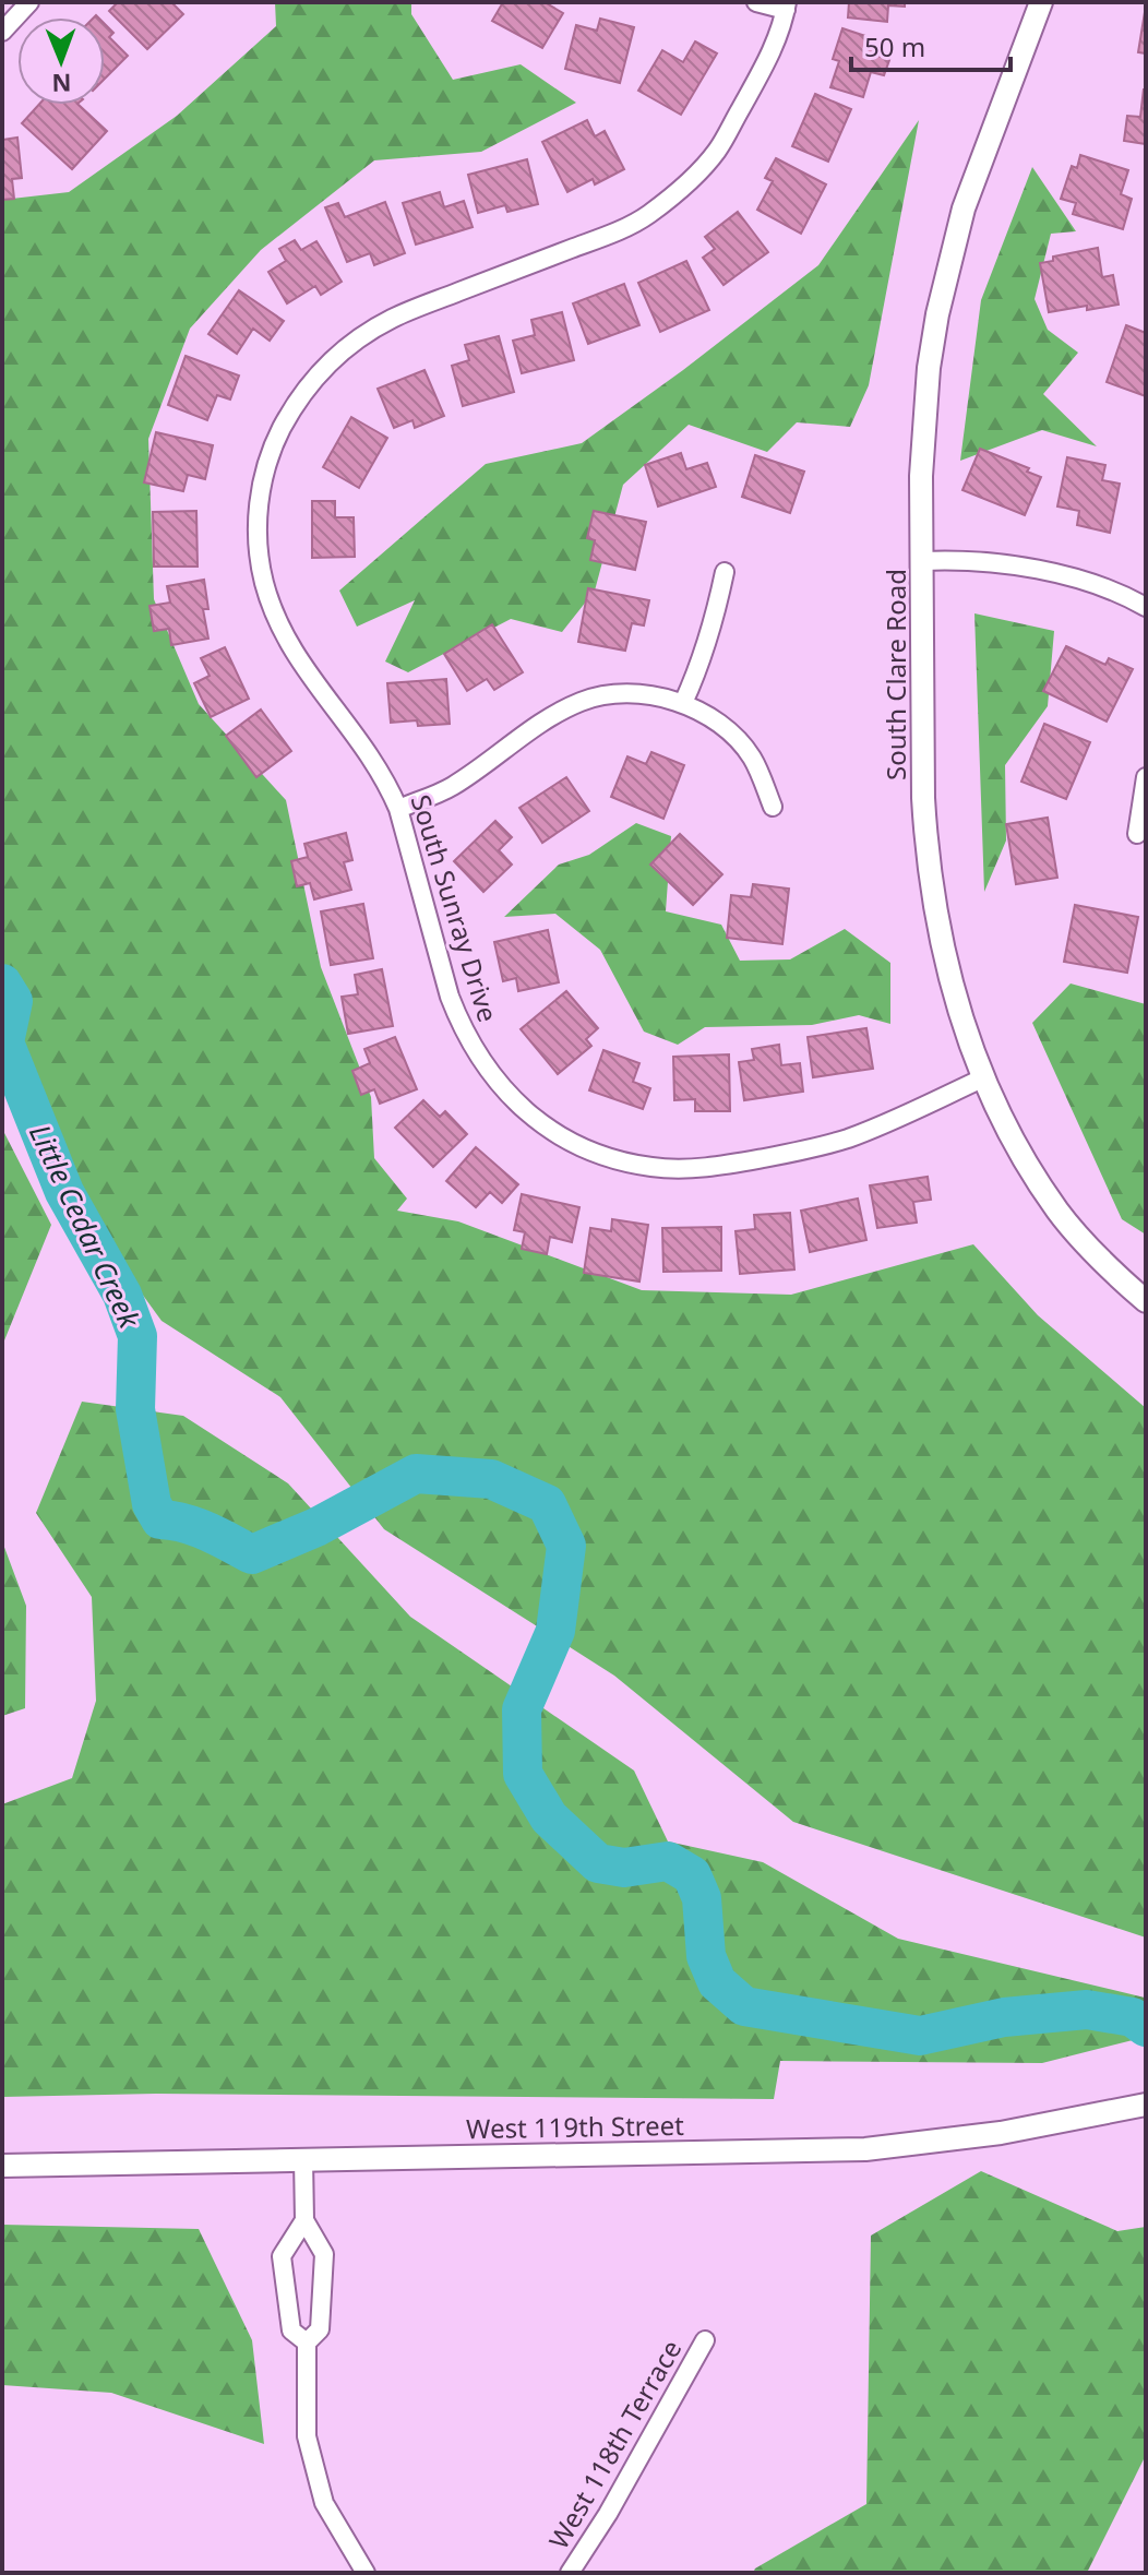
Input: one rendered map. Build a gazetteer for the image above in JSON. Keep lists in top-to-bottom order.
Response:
{
  "streets": {
    "street": [
      "South Clare Road",
      "South Sunray Drive",
      "West 119th Street",
      "West 118th Terrace"
    ]
  },
  "crossings": [
    ["South Clare Road", "South Sunray Drive"]
  ],
  "water": ["Little Cedar Creek"],
  "scale_bar": "50 m",
  "north": "bottom"
}
